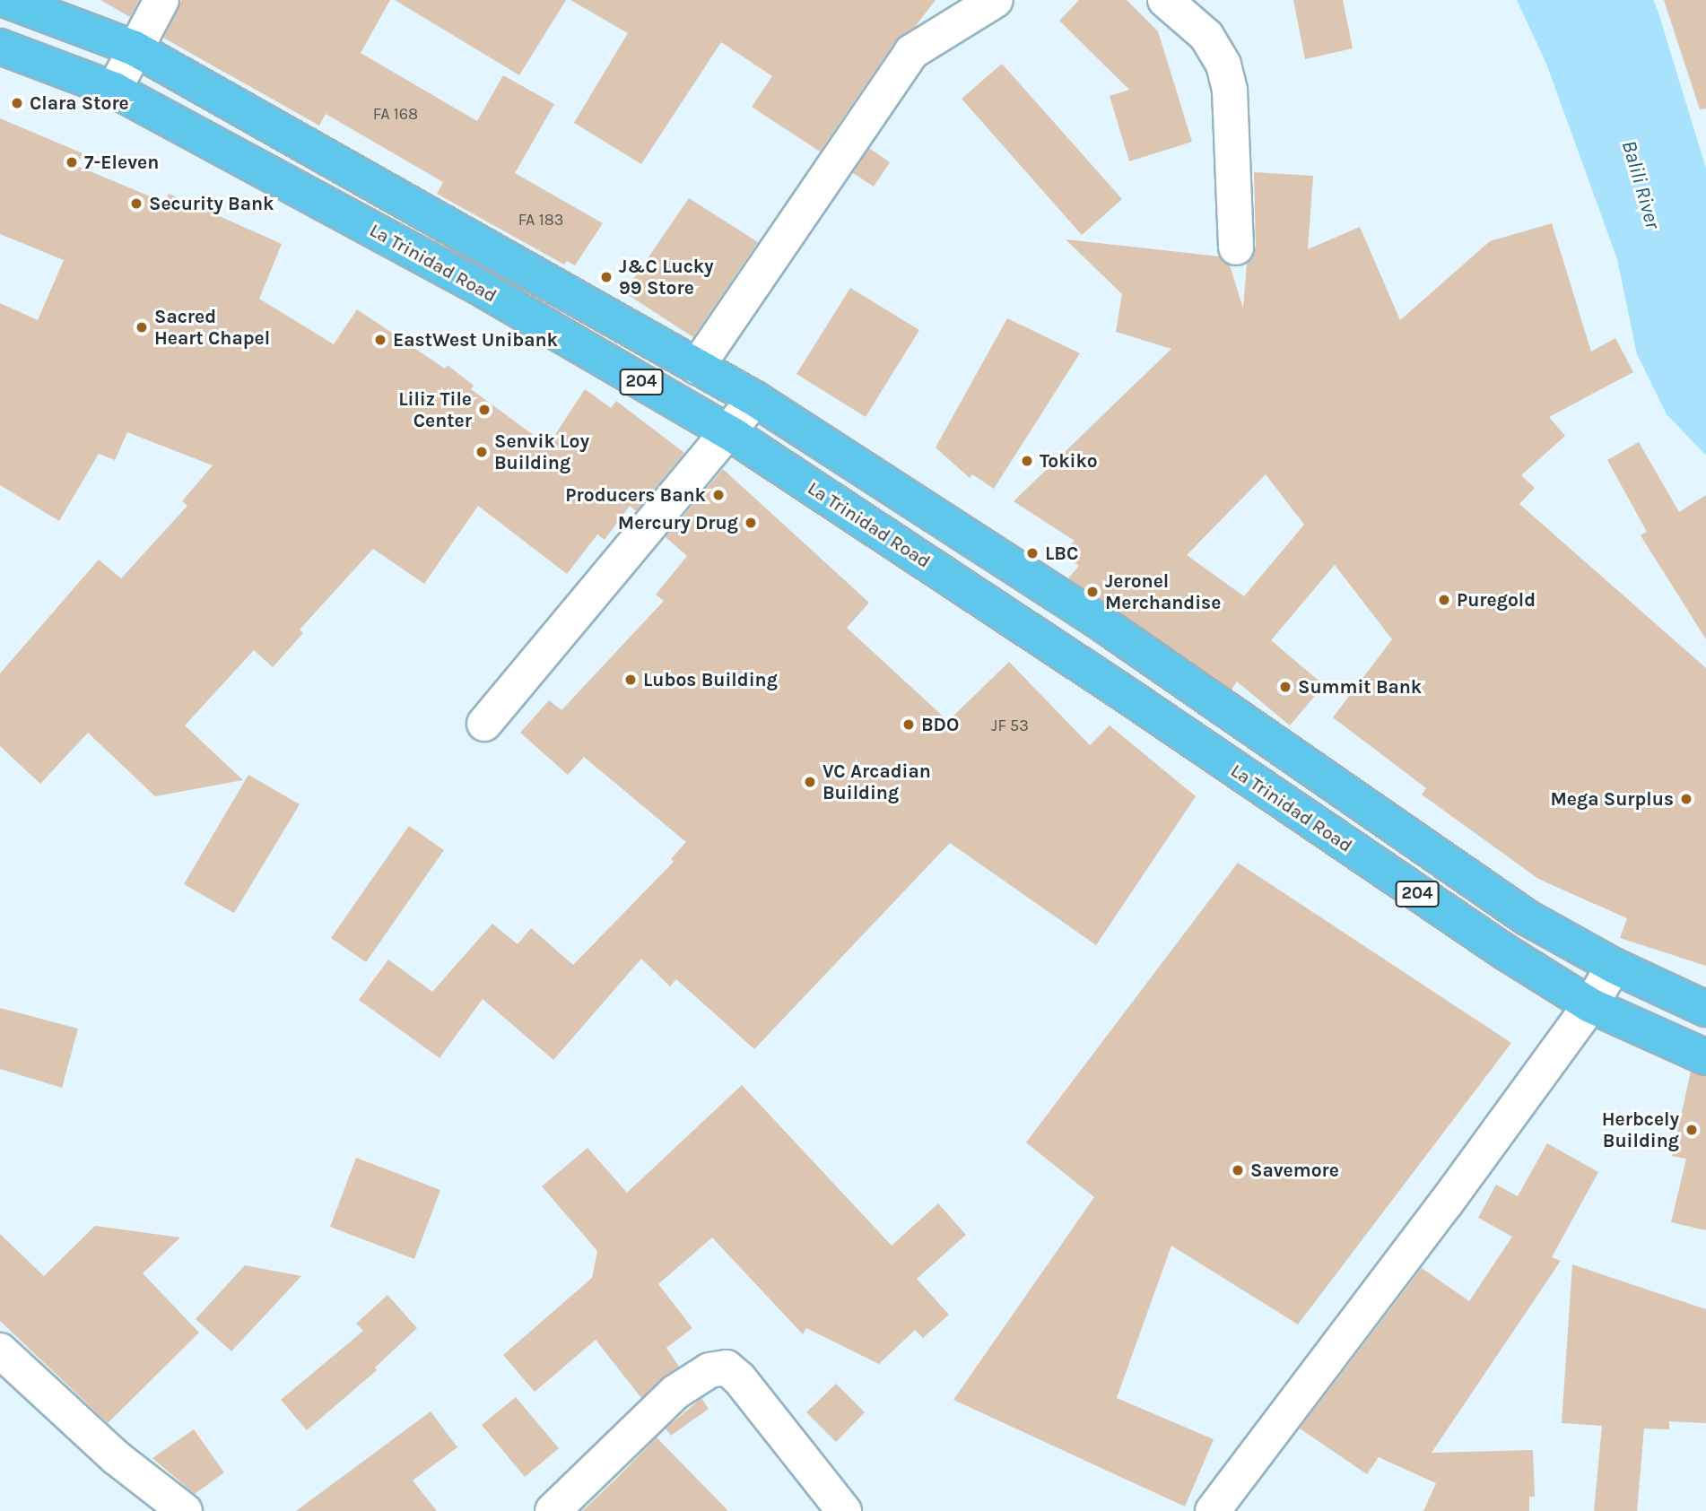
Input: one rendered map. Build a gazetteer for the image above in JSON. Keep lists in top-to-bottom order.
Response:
{
  "streets": {
    "highway": ["La Trinidad Road", "204"]
  },
  "water": ["Balili River"],
  "places": [
    "Clara Store",
    "7-Eleven",
    "Security Bank",
    "J&C Lucky 99 Store",
    "Sacred Heart Chapel",
    "EastWest Unibank",
    "Liliz Tile Center",
    "Senvik Loy Building",
    "Tokiko",
    "Producers Bank",
    "Mercury Drug",
    "LBC",
    "Jeronel Merchandise",
    "Puregold",
    "Lubos Building",
    "Summit Bank",
    "BDO",
    "VC Arcadian Building",
    "Mega Surplus",
    "Herbcely Building",
    "Savemore"
  ],
  "house_numbers": ["FA 168", "FA 183", "JF 53"]
}
